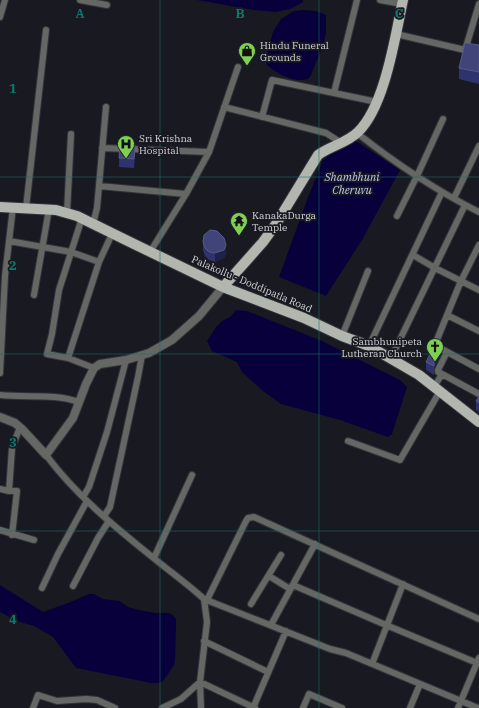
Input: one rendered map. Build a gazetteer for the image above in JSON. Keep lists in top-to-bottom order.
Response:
{
  "streets": {
    "main road": ["Palakollu - Doddipatla Road"]
  },
  "water": ["Shambhuni Cheruvu"],
  "places": {
    "shop": ["Hindu Funeral Grounds"],
    "hospital": ["Sri Krishna Hospital"],
    "temple": ["KanakaDurga Temple"],
    "church": ["Sambhunipeta Lutheran Church"]
  },
  "grid": {
    "columns": ["A", "B", "C"],
    "rows": [
      "1",
      "2",
      "3",
      "4"
    ]
  }
}
